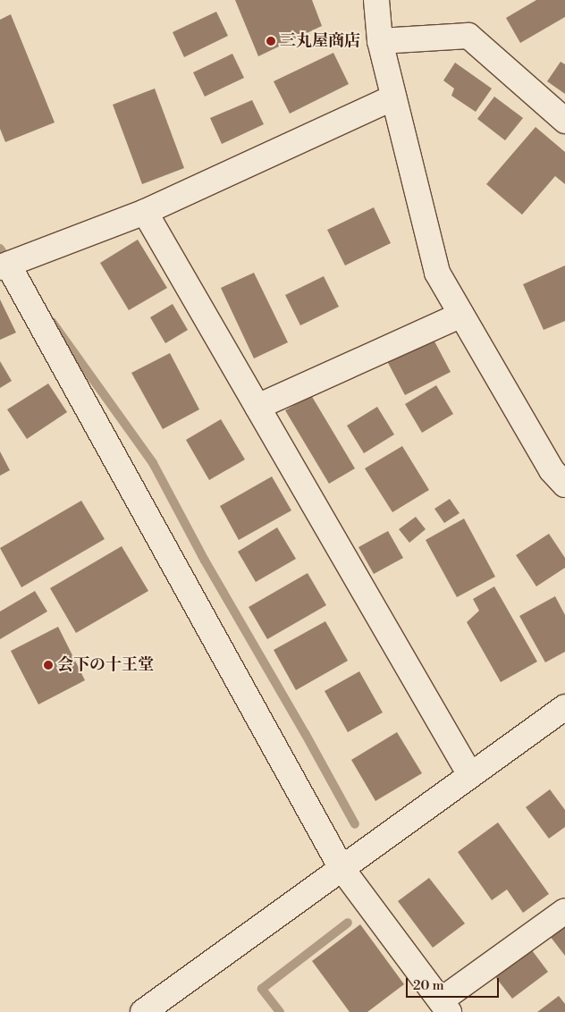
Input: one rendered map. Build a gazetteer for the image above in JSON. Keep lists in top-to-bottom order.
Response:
{
  "places": ["三丸屋商店", "会下の十王堂"],
  "scale_bar": "20 m"
}
